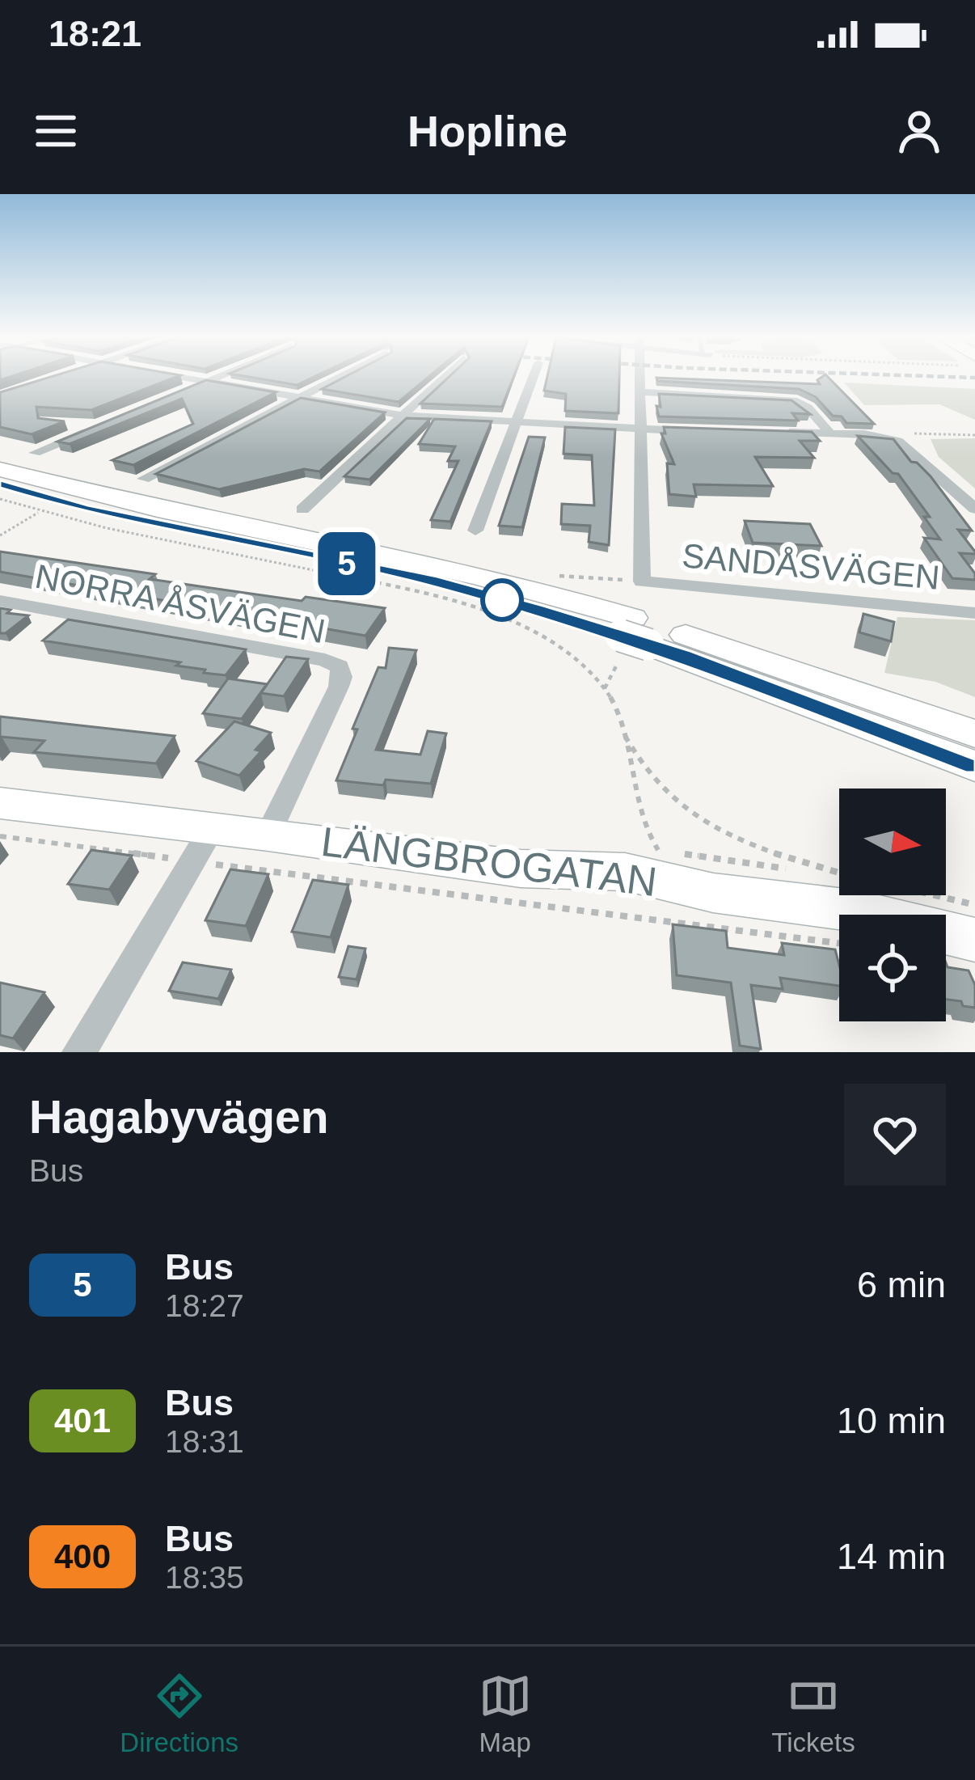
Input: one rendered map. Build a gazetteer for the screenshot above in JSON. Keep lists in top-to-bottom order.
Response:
{
  "streets": {
    "street": ["SANDÅSVÄGEN", "NORRA ÅSVÄGEN", "LÄNGBROGATAN"]
  },
  "crossings": [
    ["NORRA ÅSVÄGEN", "LÄNGBROGATAN"]
  ],
  "lines": ["bus line 5"],
  "north": "right",
  "page": {
    "status": "18:21",
    "header": "Hopline",
    "on_map": "5",
    "heading": ["Hagabyvägen", "Bus"],
    "list": [
      {
        "mark": "5",
        "name": "Bus",
        "note": "18:27",
        "value": "6 min"
      },
      {
        "mark": "401",
        "name": "Bus",
        "note": "18:31",
        "value": "10 min"
      },
      {
        "mark": "400",
        "name": "Bus",
        "note": "18:35",
        "value": "14 min"
      }
    ],
    "tabs": ["Directions", "Map", "Tickets"]
  }
}
